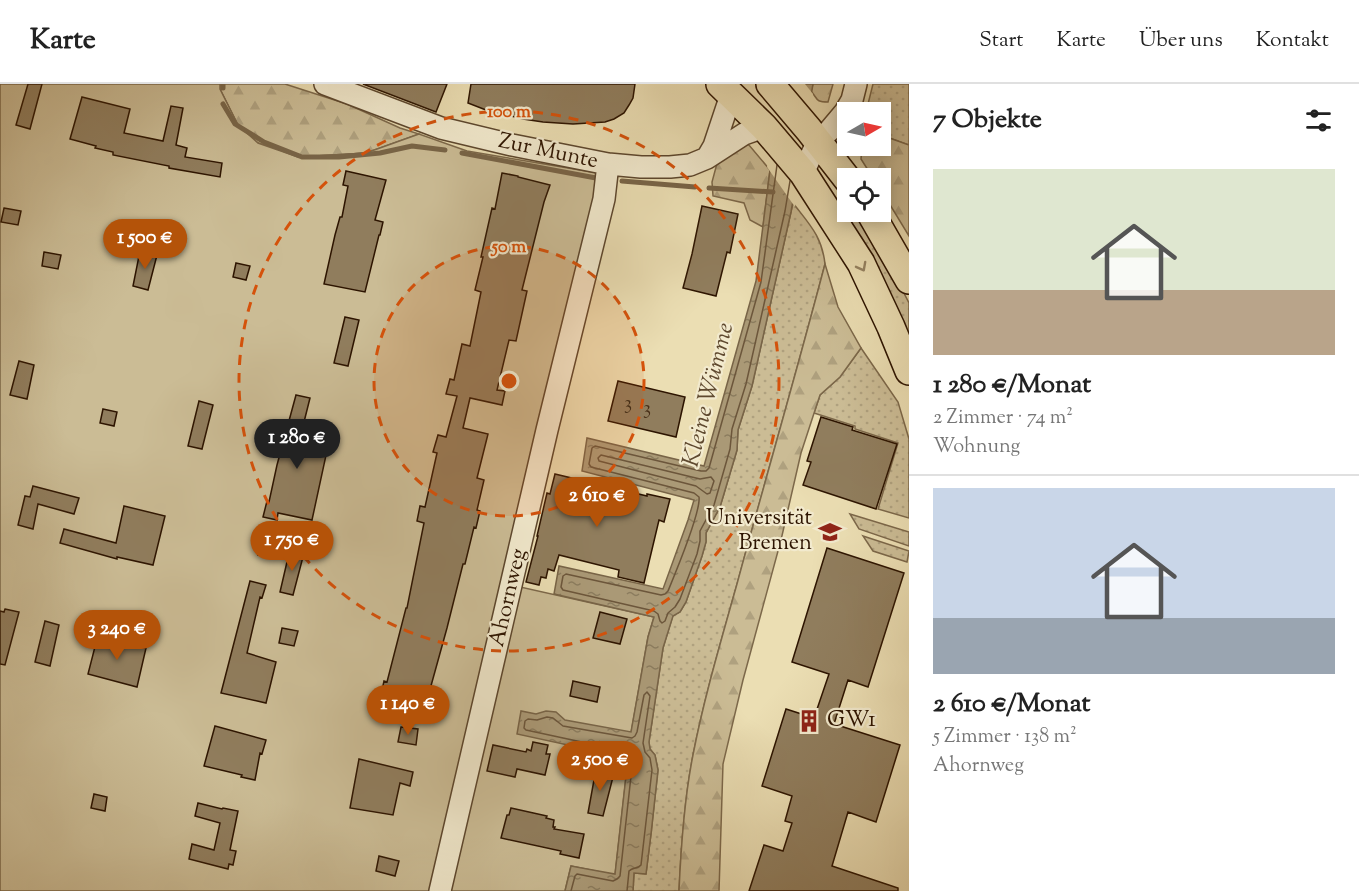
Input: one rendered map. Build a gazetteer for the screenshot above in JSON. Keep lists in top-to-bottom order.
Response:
{
  "streets": {
    "street": ["Zur Munte", "Ahornweg"]
  },
  "crossings": [
    ["Zur Munte", "Ahornweg"]
  ],
  "water": ["Kleine Wümme"],
  "places": {
    "school or university": ["Universität Bremen"],
    "building": ["GW1"]
  },
  "house_numbers": ["3", "3"],
  "north": "right",
  "page": {
    "header": "Karte",
    "nav": [
      "Start",
      "Karte",
      "Über uns",
      "Kontakt"
    ],
    "heading": "7 Objekte",
    "list": [
      {
        "name": "1 280 €/Monat",
        "note": "2 Zimmer · 74 m² · Wohnung"
      },
      {
        "name": "2 610 €/Monat",
        "note": "5 Zimmer · 138 m² · Ahornweg"
      }
    ],
    "price": [
      "1 500 €",
      "1 280 €",
      "2 610 €",
      "1 750 €",
      "3 240 €",
      "1 140 €",
      "2 500 €"
    ]
  },
  "rings": ["100 m", "50 m"]
}
